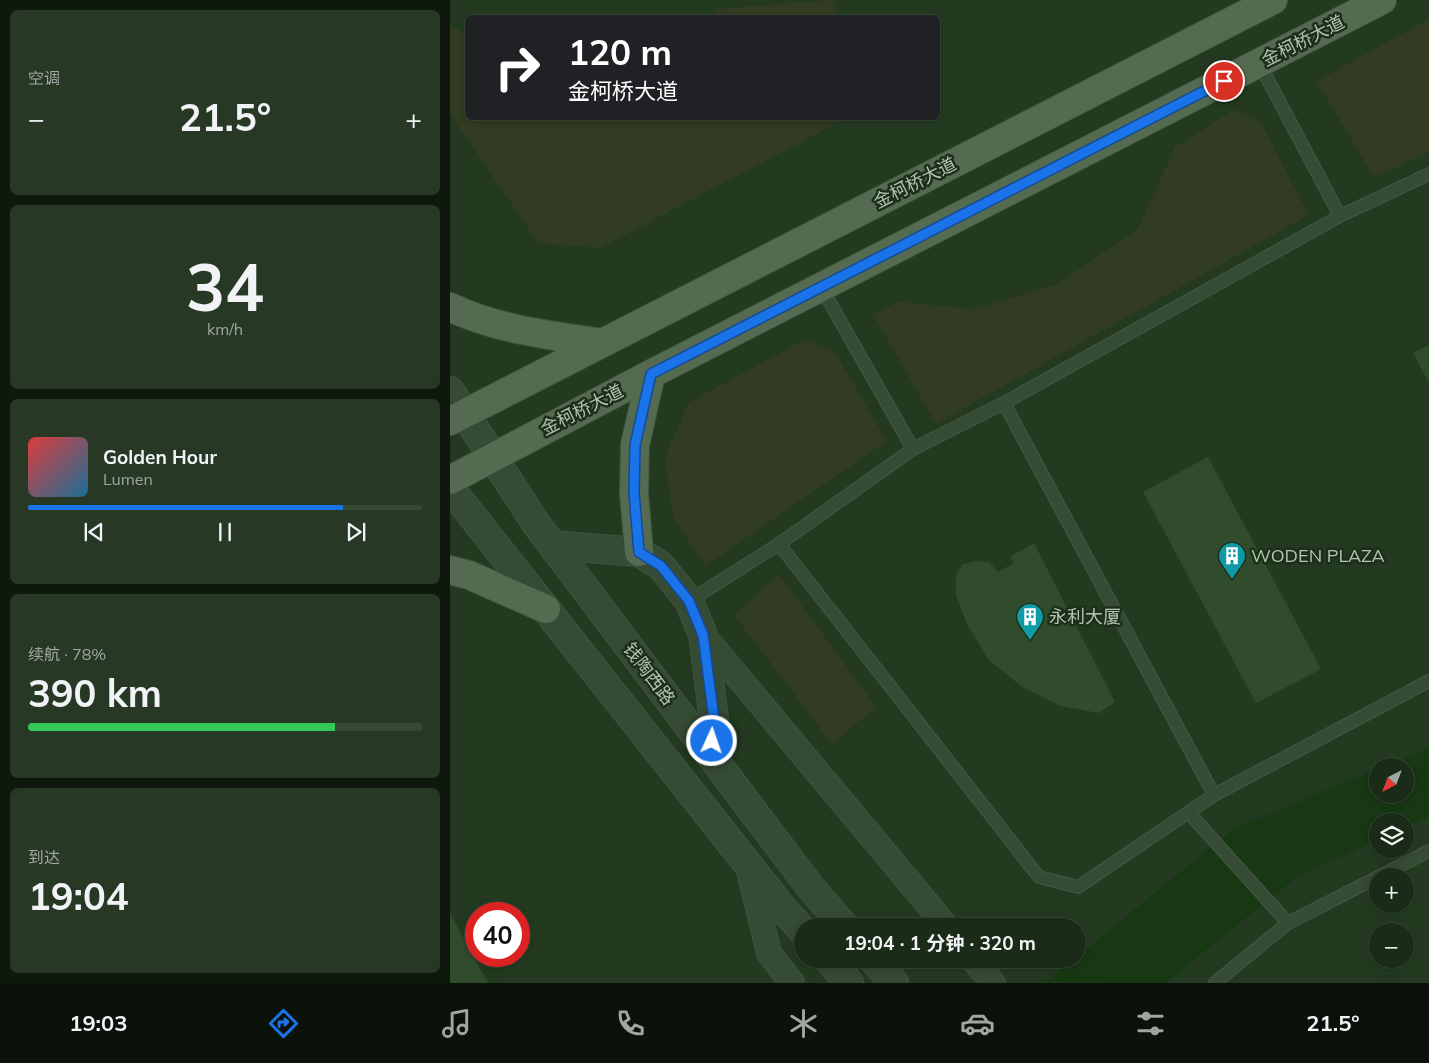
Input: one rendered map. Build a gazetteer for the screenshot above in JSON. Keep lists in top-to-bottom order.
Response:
{
  "streets": {
    "main road": ["金柯桥大道"],
    "street": ["钱陶西路"]
  },
  "crossings": [
    ["金柯桥大道", "钱陶西路"]
  ],
  "places": {
    "building": ["WODEN PLAZA", "永利大厦"]
  },
  "north": "bottom left",
  "page": {
    "tile": [
      "空调",
      ["34", "km/h"],
      ["续航 · 78%", "390 km"],
      ["到达", "19:04"]
    ],
    "turn": ["120 m", "金柯桥大道"],
    "heat": ["−", "21.5°", "+"],
    "song": ["Golden Hour", "Lumen"],
    "map_buttons": ["+", "−"],
    "limit": "40",
    "trip": "19:04 · 1 分钟 · 320 m",
    "tabs": ["19:03", "21.5°"]
  }
}
